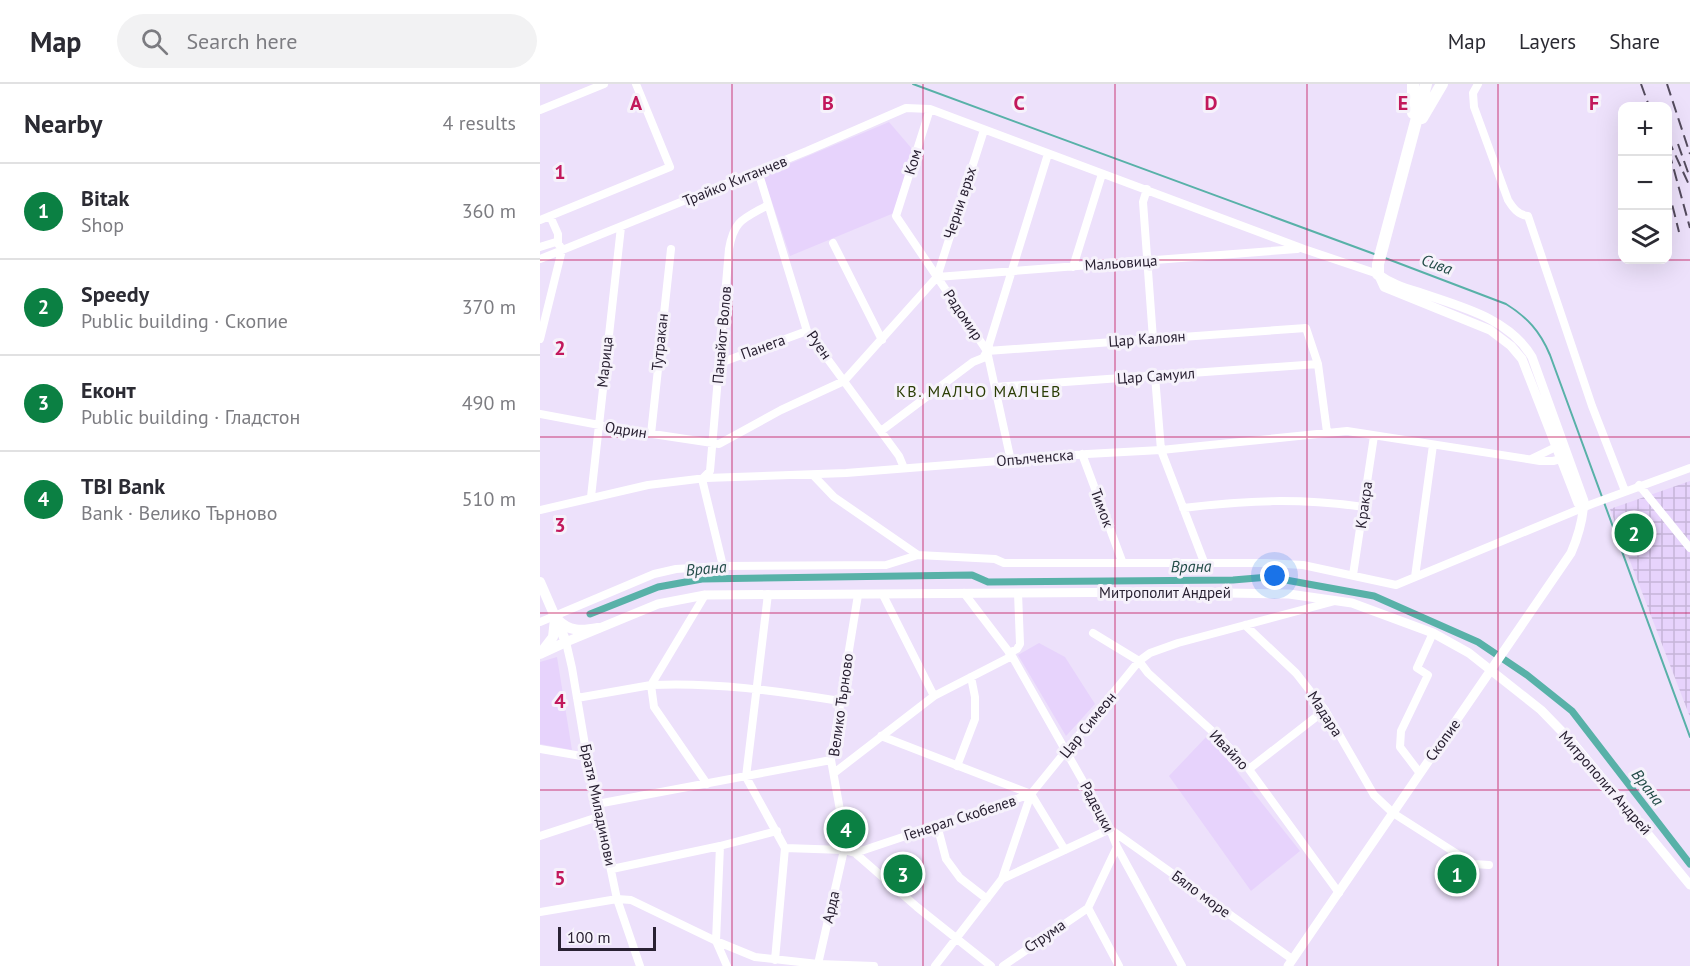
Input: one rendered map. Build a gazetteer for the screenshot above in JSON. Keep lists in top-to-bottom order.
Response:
{
  "streets": {
    "main road": ["Митрополит Андрей"],
    "street": [
      "Ком",
      "Трайко Китанчев",
      "Черни връх",
      "Мальовица",
      "Радомир",
      "Панайот Волов",
      "Цар Калоян",
      "Тутракан",
      "Руен",
      "Панега",
      "Марица",
      "Цар Самуил",
      "Одрин",
      "Опълченска",
      "Кракра",
      "Тимок",
      "Велико Търново",
      "Мадара",
      "Цар Симеон",
      "Скопие",
      "Ивайло",
      "Братя Миладинови",
      "Радецки",
      "Генерал Скобелев",
      "Бяло море",
      "Арда",
      "Струма"
    ]
  },
  "crossings": [
    ["Ком", "Трайко Китанчев"],
    ["Ком", "Радомир"],
    ["Трайко Китанчев", "Руен"],
    ["Трайко Китанчев", "Марица"],
    ["Черни връх", "Мальовица"],
    ["Черни връх", "Радомир"],
    ["Мальовица", "Радомир"],
    ["Радомир", "Цар Калоян"],
    ["Радомир", "Цар Самуил"],
    ["Радомир", "Опълченска"],
    ["Панайот Волов", "Руен"],
    ["Панайот Волов", "Панега"],
    ["Панайот Волов", "Одрин"],
    ["Панайот Волов", "Опълченска"],
    ["Цар Калоян", "Цар Самуил"],
    ["Тутракан", "Одрин"],
    ["Руен", "Панега"],
    ["Руен", "Опълченска"],
    ["Марица", "Одрин"],
    ["Марица", "Опълченска"],
    ["Опълченска", "Кракра"],
    ["Опълченска", "Тимок"],
    ["Кракра", "Митрополит Андрей"],
    ["Тимок", "Митрополит Андрей"],
    ["Митрополит Андрей", "Велико Търново"],
    ["Митрополит Андрей", "Цар Симеон"],
    ["Митрополит Андрей", "Скопие"],
    ["Митрополит Андрей", "Братя Миладинови"],
    ["Митрополит Андрей", "Радецки"],
    ["Велико Търново", "Арда"],
    ["Мадара", "Цар Симеон"],
    ["Мадара", "Скопие"],
    ["Цар Симеон", "Ивайло"],
    ["Цар Симеон", "Радецки"],
    ["Цар Симеон", "Генерал Скобелев"],
    ["Скопие", "Ивайло"],
    ["Скопие", "Бяло море"],
    ["Радецки", "Бяло море"]
  ],
  "districts": ["КВ. МАЛЧО МАЛЧЕВ"],
  "water": ["Сива", "Врана"],
  "scale_bar": "100 m",
  "page": {
    "header": "Map",
    "search": "Search here",
    "nav": ["Map", "Layers", "Share"],
    "heading": ["Nearby", "4 results"],
    "map_buttons": ["+", "−"],
    "list": [
      {
        "mark": "1",
        "name": "Bitak",
        "note": "Shop",
        "value": "360 m"
      },
      {
        "mark": "2",
        "name": "Speedy",
        "note": "Public building · Скопие",
        "value": "370 m"
      },
      {
        "mark": "3",
        "name": "Еконт",
        "note": "Public building · Гладстон",
        "value": "490 m"
      },
      {
        "mark": "4",
        "name": "TBI Bank",
        "note": "Bank · Велико Търново",
        "value": "510 m"
      }
    ],
    "pins": [
      "2",
      "4",
      "1",
      "3"
    ],
    "scale": "100 m"
  },
  "grid": {
    "columns": [
      "A",
      "B",
      "C",
      "D",
      "E",
      "F"
    ],
    "rows": [
      "1",
      "2",
      "3",
      "4",
      "5"
    ]
  }
}
